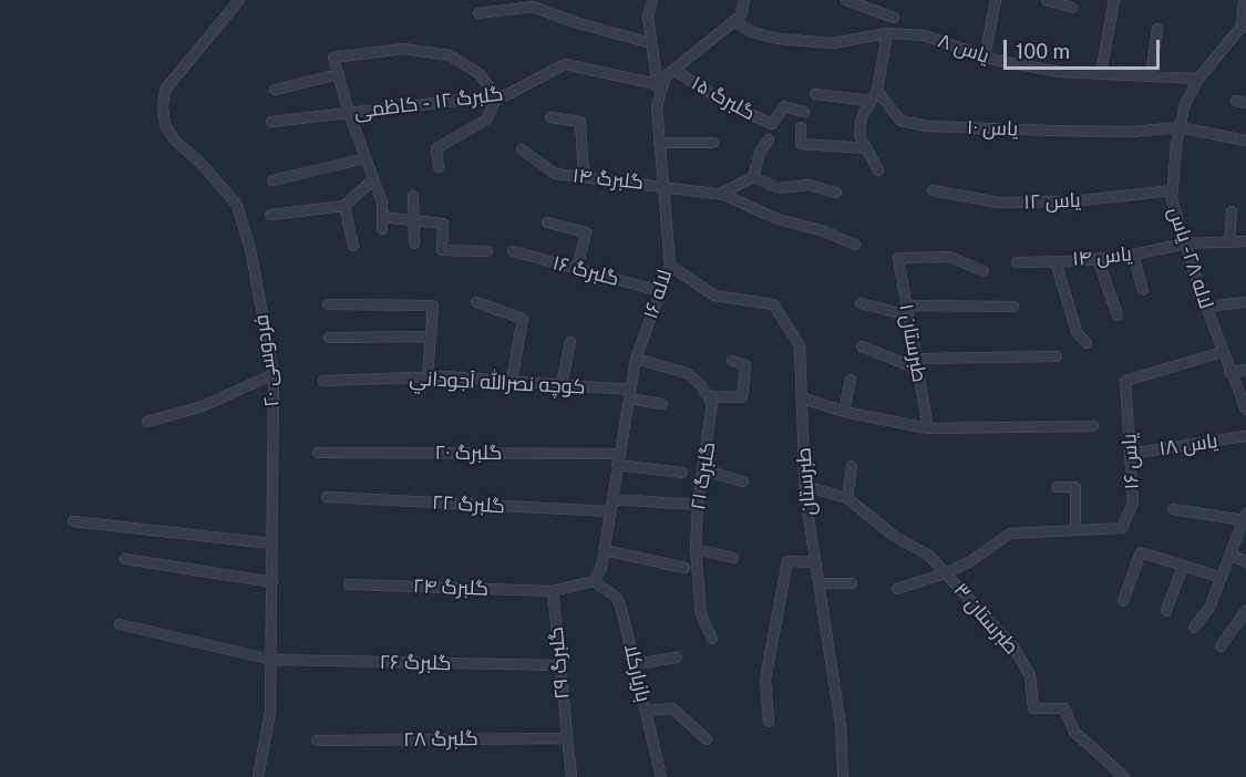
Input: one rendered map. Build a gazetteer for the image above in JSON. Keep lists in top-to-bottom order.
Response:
{
  "streets": {
    "street": [
      "یاس ۸",
      "گلبرگ ۱۵",
      "گلبرگ ۱۲ - کاظمی",
      "یاس ۱۰",
      "گلبرگ ۱۴",
      "یاس ۱۲",
      "یاس ۱۴",
      "لاله ۲۸- یاس",
      "گلبرگ ۱۶",
      "لاله ۱۶",
      "طبرستان ۱",
      "فردوسی ۲۰",
      "كوچه نصرالله آجوداني",
      "یاس ۱۸",
      "گلبرگ ۲۰",
      "یاس ۱۶",
      "گلبرگ ۲۱",
      "طبرستان",
      "گلبرگ ۲۲",
      "گلبرگ ۲۴",
      "طبرستان ۳",
      "گلبرگ ۲۶",
      "گلبرگ ۲۹",
      "بازیارکلا",
      "گلبرگ ۲۸"
    ]
  },
  "crossings": [
    ["یاس ۸", "لاله ۲۸- یاس"],
    ["یاس ۸", "لاله ۱۶"],
    ["گلبرگ ۱۵", "لاله ۱۶"],
    ["یاس ۱۰", "لاله ۲۸- یاس"],
    ["گلبرگ ۱۴", "لاله ۱۶"],
    ["یاس ۱۲", "لاله ۲۸- یاس"],
    ["یاس ۱۴", "لاله ۲۸- یاس"],
    ["لاله ۲۸- یاس", "یاس ۱۶"],
    ["گلبرگ ۱۶", "لاله ۱۶"],
    ["لاله ۱۶", "كوچه نصرالله آجوداني"],
    ["لاله ۱۶", "گلبرگ ۲۰"],
    ["لاله ۱۶", "طبرستان"],
    ["لاله ۱۶", "گلبرگ ۲۲"],
    ["لاله ۱۶", "بازیارکلا"],
    ["فردوسی ۲۰", "گلبرگ ۲۶"],
    ["یاس ۱۸", "یاس ۱۶"],
    ["یاس ۱۶", "طبرستان ۳"],
    ["طبرستان", "طبرستان ۳"],
    ["گلبرگ ۲۴", "گلبرگ ۲۹"],
    ["گلبرگ ۲۶", "گلبرگ ۲۹"],
    ["گلبرگ ۲۹", "گلبرگ ۲۸"]
  ],
  "scale_bar": "100 m"
}
